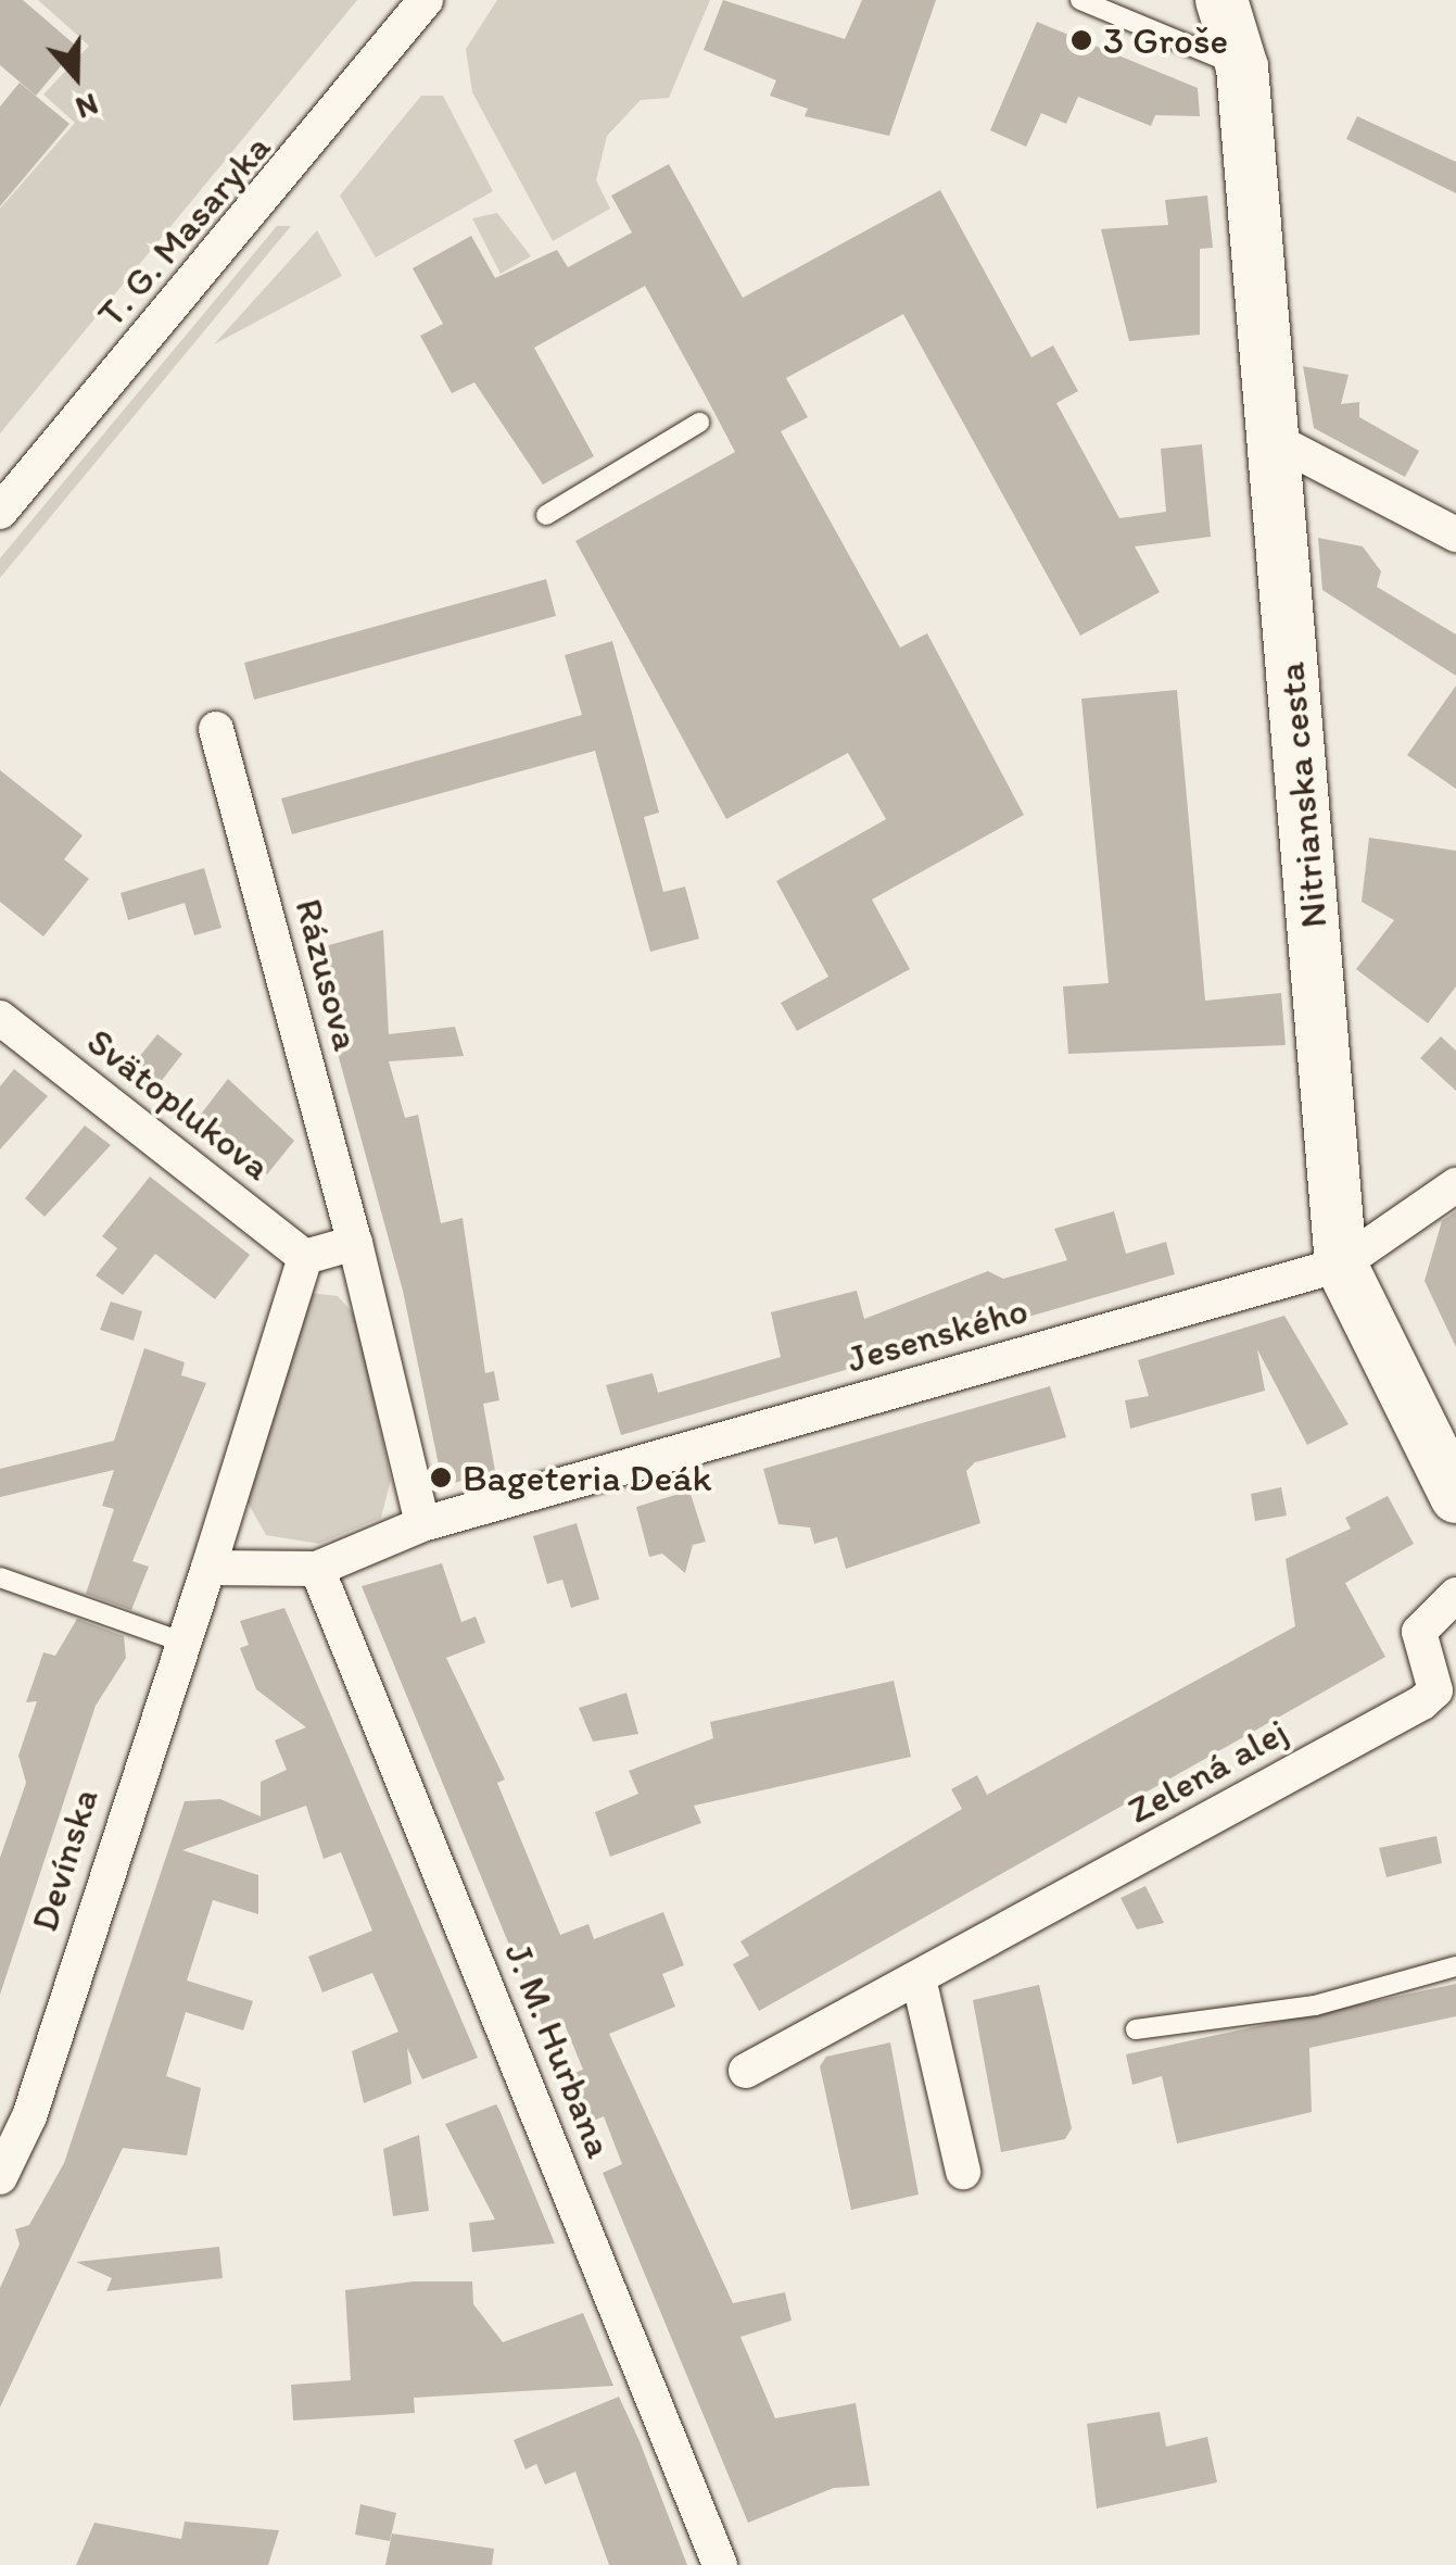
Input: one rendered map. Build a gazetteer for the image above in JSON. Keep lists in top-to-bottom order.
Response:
{
  "streets": {
    "main road": ["Nitrianska cesta"],
    "street": [
      "T. G. Masaryka",
      "Rázusova",
      "Svätoplukova",
      "Jesenského",
      "Zelená alej",
      "Devínska",
      "J. M. Hurbana"
    ]
  },
  "crossings": [
    ["Nitrianska cesta", "Jesenského"],
    ["Rázusova", "Jesenského"],
    ["Svätoplukova", "Devínska"],
    ["Jesenského", "J. M. Hurbana"]
  ],
  "places": ["3 Groše", "Bageteria Deák"],
  "north": "bottom"
}
